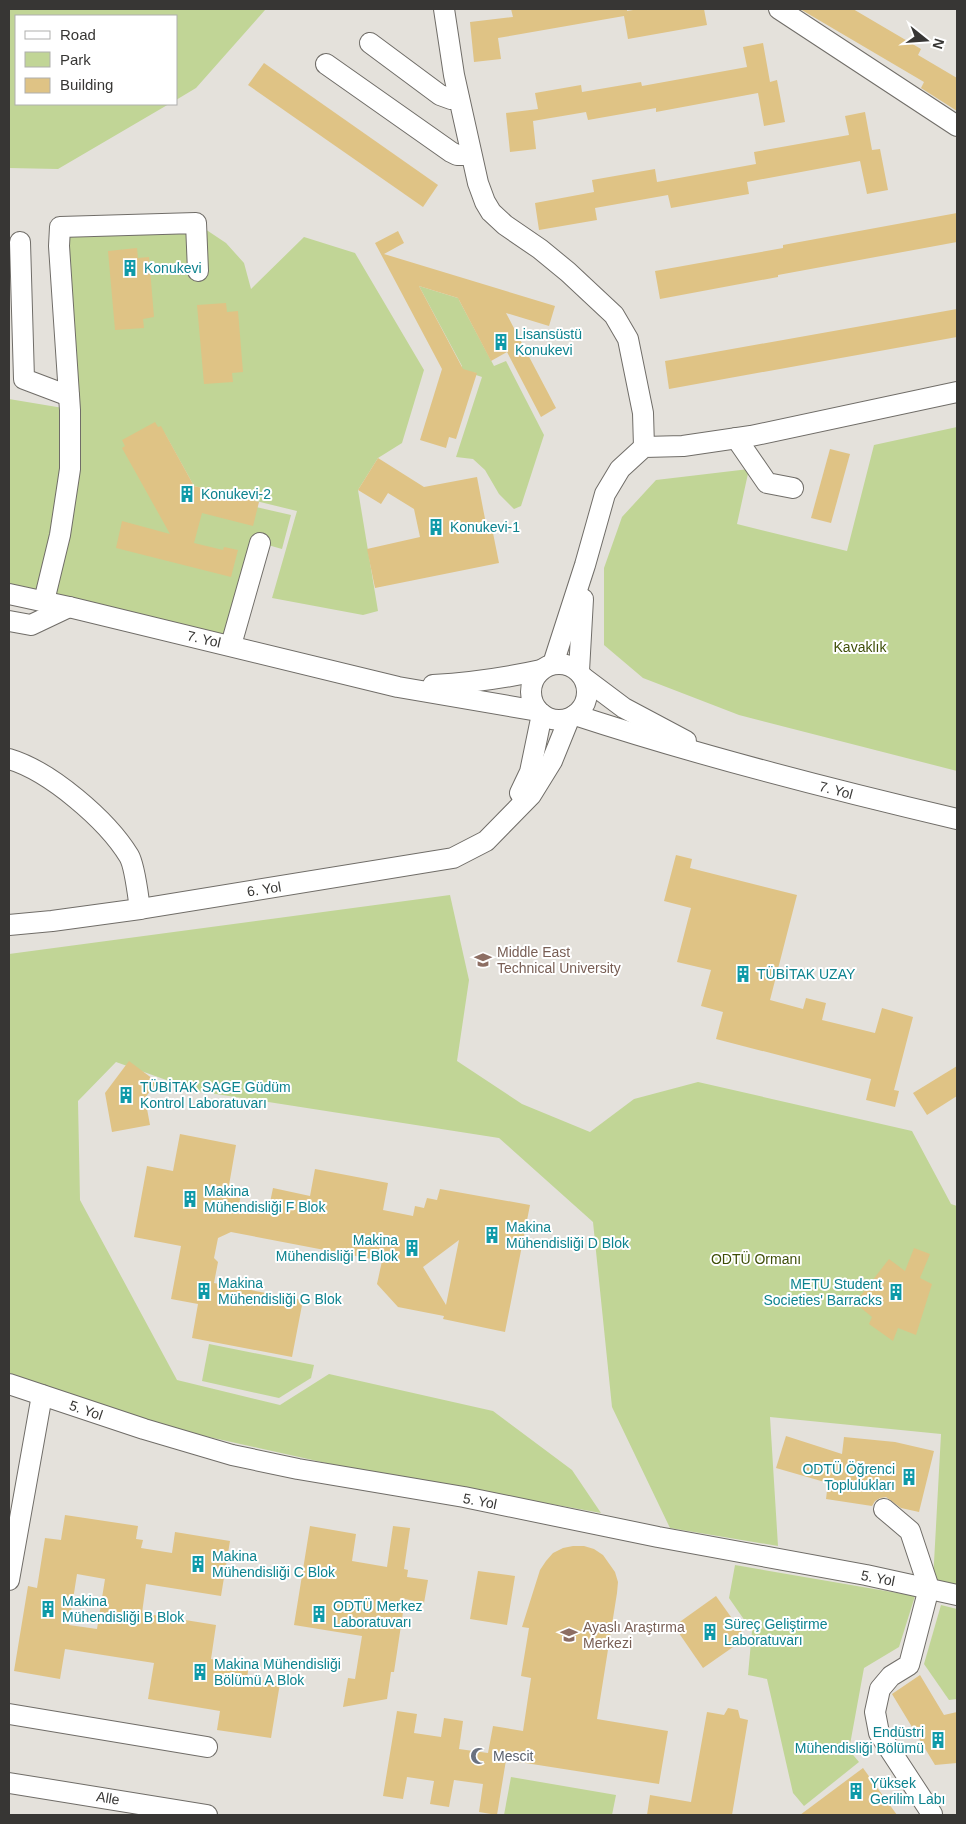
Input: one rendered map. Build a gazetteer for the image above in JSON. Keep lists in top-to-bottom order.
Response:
{
  "streets": {
    "street": [
      "7. Yol",
      "6. Yol",
      "5. Yol",
      "Alle"
    ]
  },
  "crossings": [
    ["7. Yol", "6. Yol"]
  ],
  "parks": ["Kavaklık", "ODTÜ Ormanı"],
  "places": {
    "building": [
      "Konukevi",
      "Lisansüstü Konukevi",
      "Konukevi-2",
      "Konukevi-1",
      "TÜBİTAK UZAY",
      "TÜBİTAK SAGE Güdüm Kontrol Laboratuvarı",
      "Makina Mühendisliği F Blok",
      "Makina Mühendisliği D Blok",
      "Makina Mühendisliği E Blok",
      "Makina Mühendisliği G Blok",
      "METU Student Societies' Barracks",
      "ODTÜ Öğrenci Toplulukları",
      "Makina Mühendisliği C Blok",
      "Makina Mühendisliği B Blok",
      "ODTÜ Merkez Laboratuvarı",
      "Süreç Geliştirme Laboratuvarı",
      "Makina Mühendisliği Bölümü A Blok",
      "Endüstri Mühendisliği Bölümü",
      "Yüksek Gerilim Labı"
    ],
    "school or university": ["Middle East Technical University", "Ayaslı Araştırma Merkezi"],
    "mosque": ["Mescit"]
  },
  "legend": ["Road", "Park", "Building"],
  "north": "right"
}
